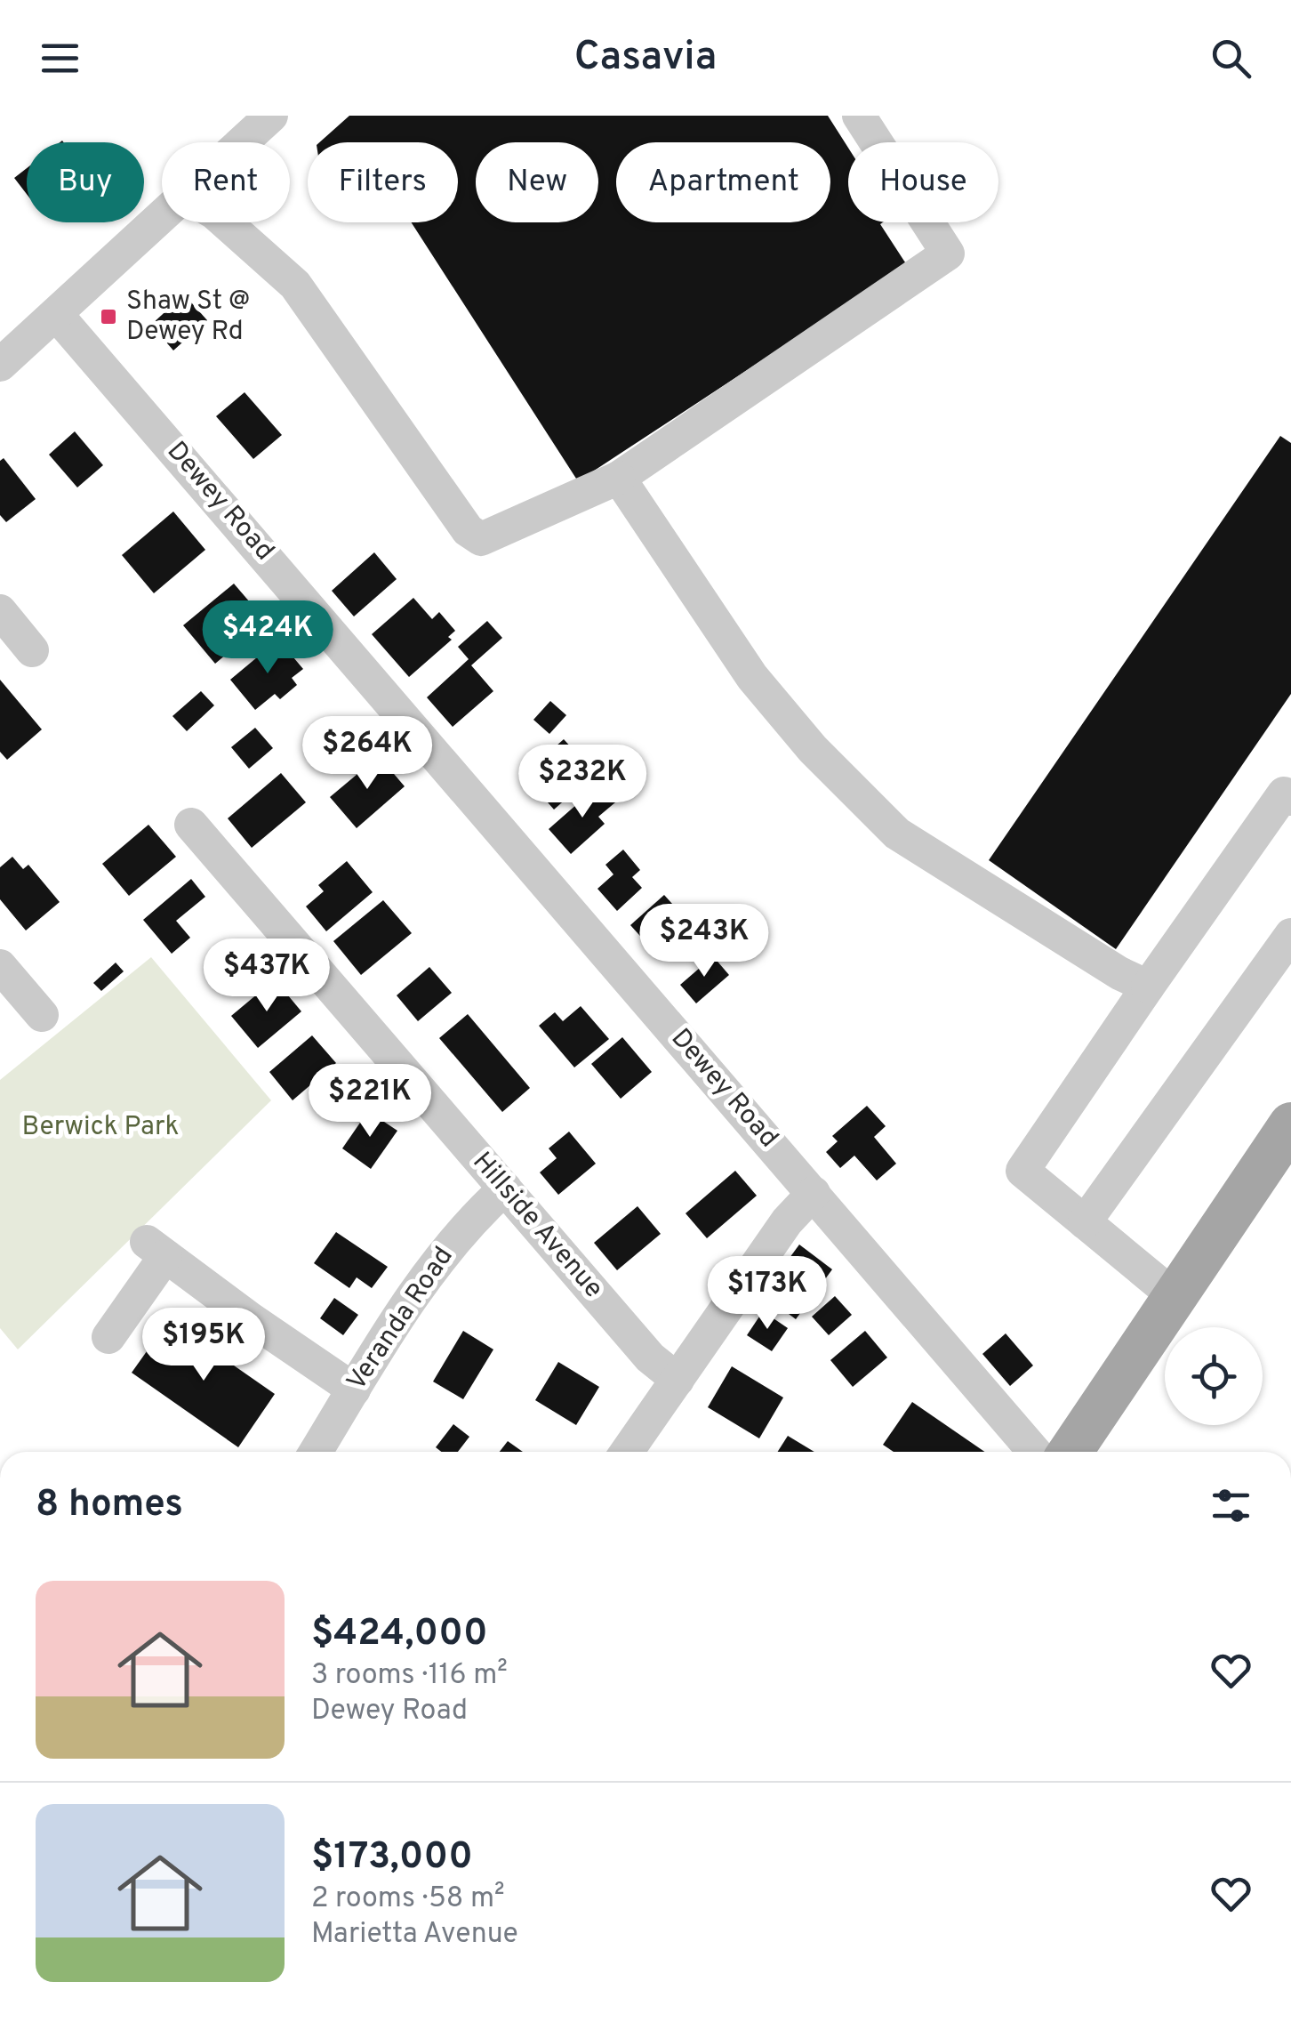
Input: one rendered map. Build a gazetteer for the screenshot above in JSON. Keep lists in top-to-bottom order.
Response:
{
  "streets": {
    "street": ["Dewey Road", "Hillside Avenue", "Veranda Road"]
  },
  "crossings": [
    ["Hillside Avenue", "Veranda Road"]
  ],
  "parks": ["Berwick Park"],
  "places": {
    "transit": ["Shaw St @ Dewey Rd"]
  },
  "page": {
    "header": "Casavia",
    "chip": [
      "Buy",
      "Rent",
      "Filters",
      "New",
      "Apartment",
      "House"
    ],
    "price": [
      "$424K",
      "$264K",
      "$232K",
      "$243K",
      "$437K",
      "$221K",
      "$173K",
      "$195K"
    ],
    "heading": "8 homes",
    "list": [
      {
        "name": "$424,000",
        "note": "3 rooms · 116 m² · Dewey Road"
      },
      {
        "name": "$173,000",
        "note": "2 rooms · 58 m² · Marietta Avenue"
      }
    ]
  }
}
